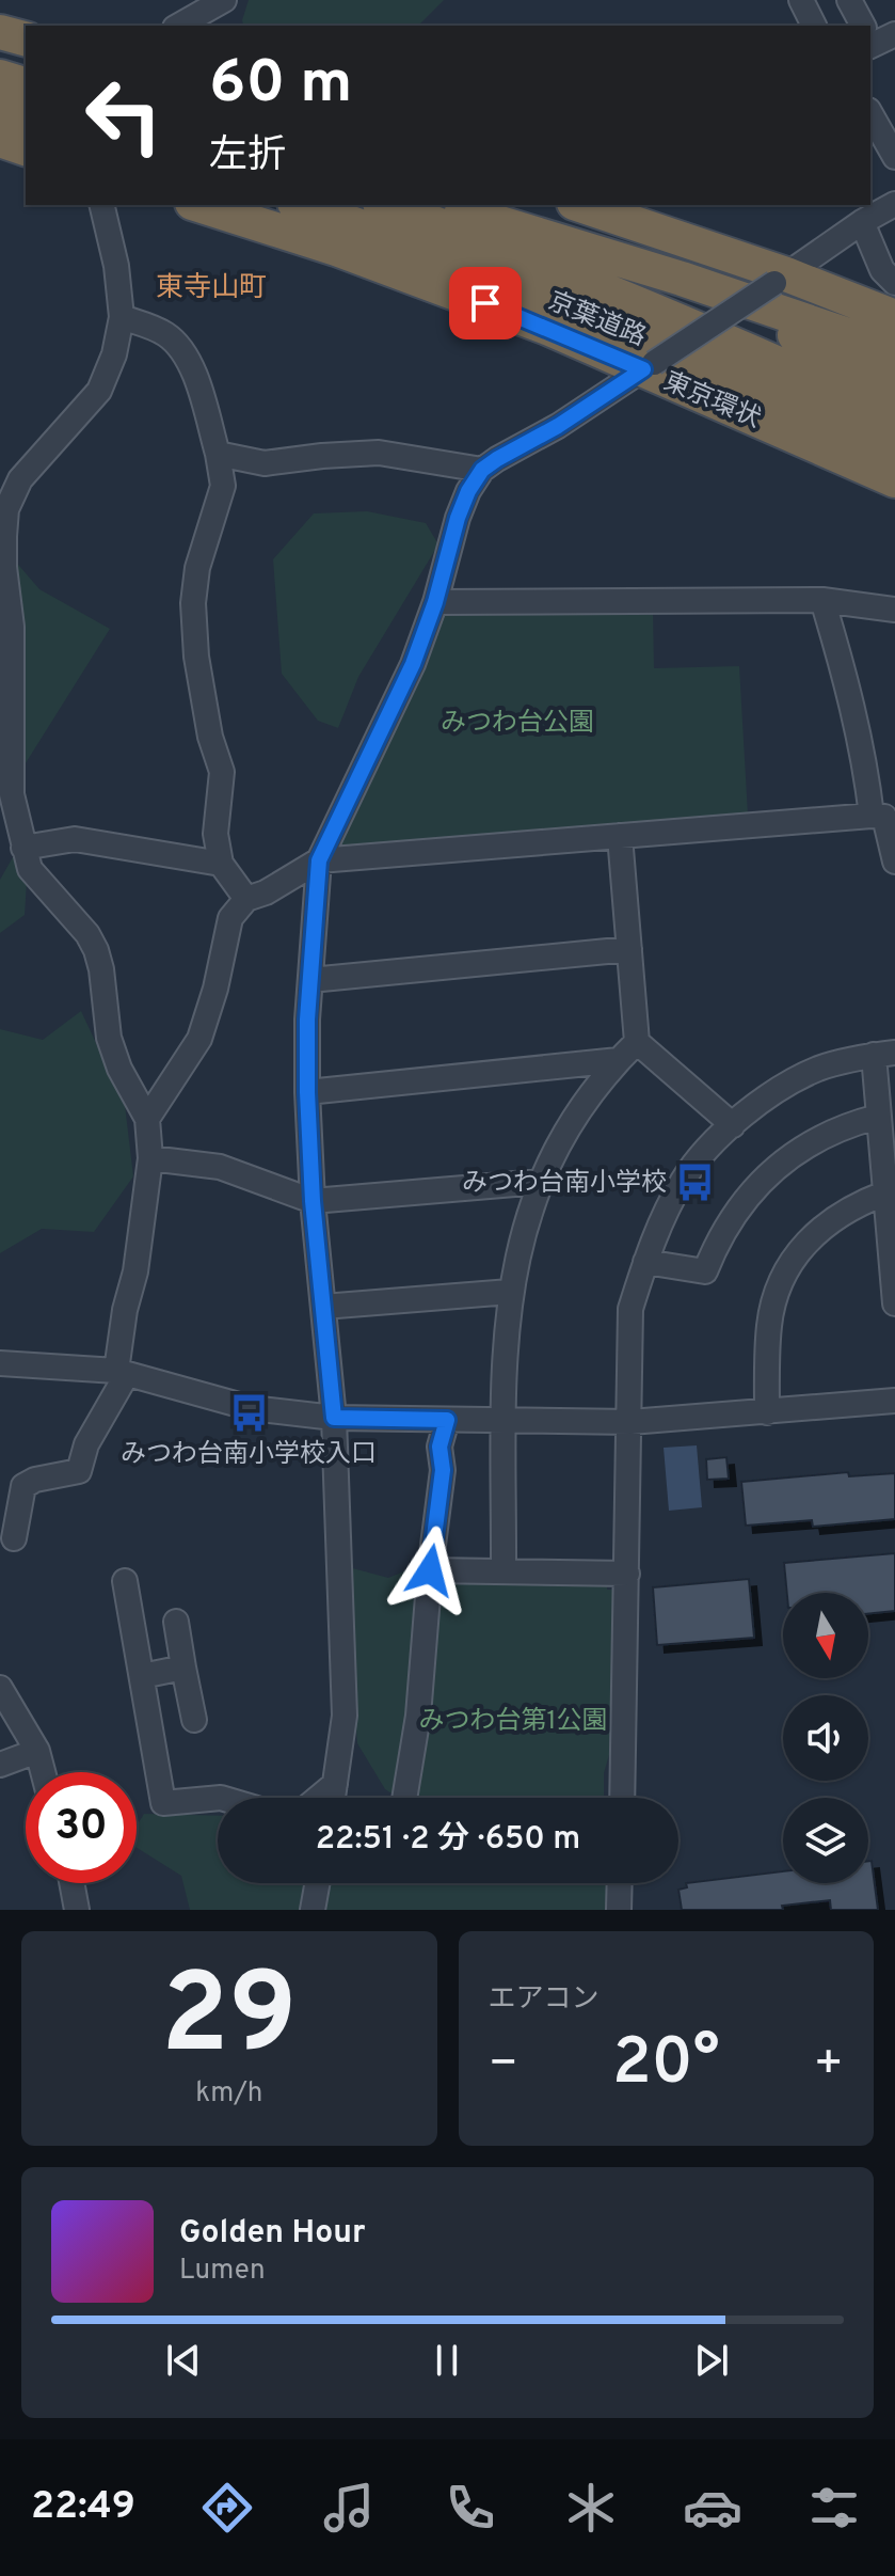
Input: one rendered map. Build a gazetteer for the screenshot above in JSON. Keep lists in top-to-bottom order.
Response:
{
  "streets": {
    "highway": ["京葉道路", "東京環状"]
  },
  "districts": ["東寺山町"],
  "parks": ["みつわ台公園", "みつわ台第1公園"],
  "places": {
    "bus stop": ["みつわ台南小学校", "みつわ台南小学校入口"]
  },
  "north": "bottom",
  "page": {
    "turn": ["60 m", "左折"],
    "limit": "30",
    "trip": "22:51 · 2 分 · 650 m",
    "tile": [
      ["29", "km/h"],
      "エアコン"
    ],
    "heat": ["−", "20°", "+"],
    "song": ["Golden Hour", "Lumen"],
    "tabs": "22:49"
  }
}
